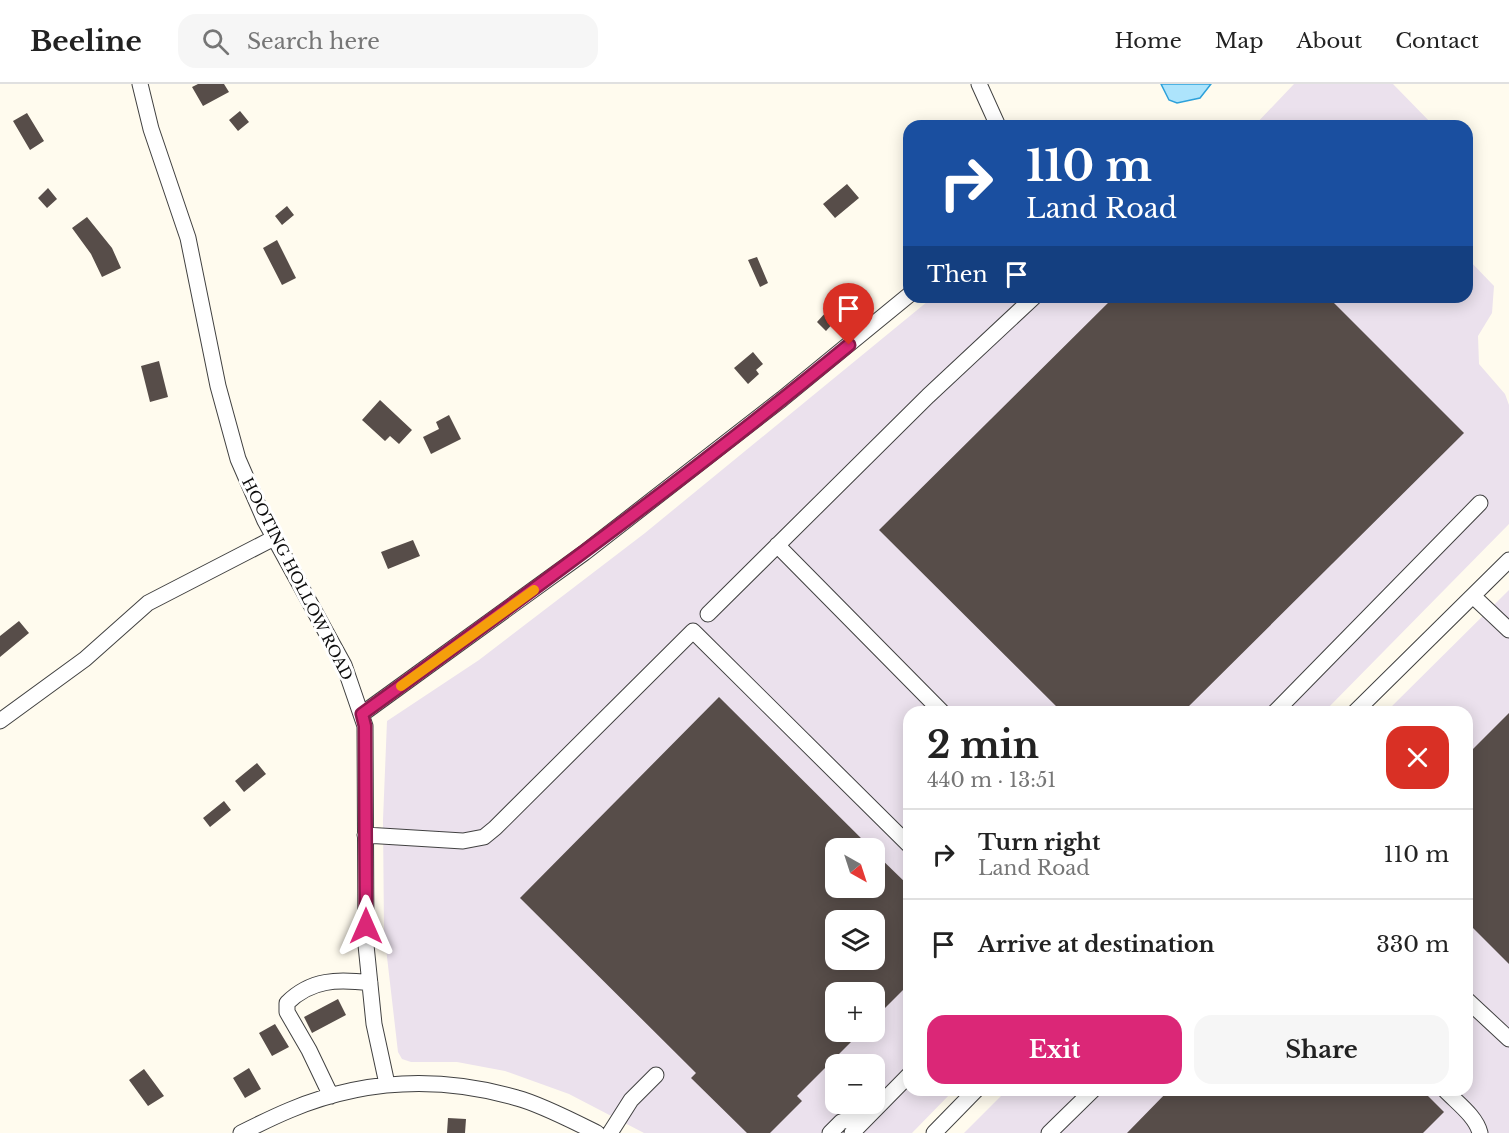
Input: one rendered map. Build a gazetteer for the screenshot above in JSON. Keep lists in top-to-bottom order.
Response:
{
  "streets": {
    "street": ["HOOTING HOLLOW ROAD"]
  },
  "north": "bottom right",
  "page": {
    "header": "Beeline",
    "search": "Search here",
    "nav": [
      "Home",
      "Map",
      "About",
      "Contact"
    ],
    "turn": ["110 m", "Land Road"],
    "then": "Then",
    "heading": ["2 min", "440 m · 13:51"],
    "list": [
      {
        "name": "Turn right",
        "note": "Land Road",
        "value": "110 m"
      },
      {
        "name": "Arrive at destination",
        "value": "330 m"
      }
    ],
    "map_buttons": ["+", "−"],
    "buttons": ["Exit", "Share"]
  }
}
